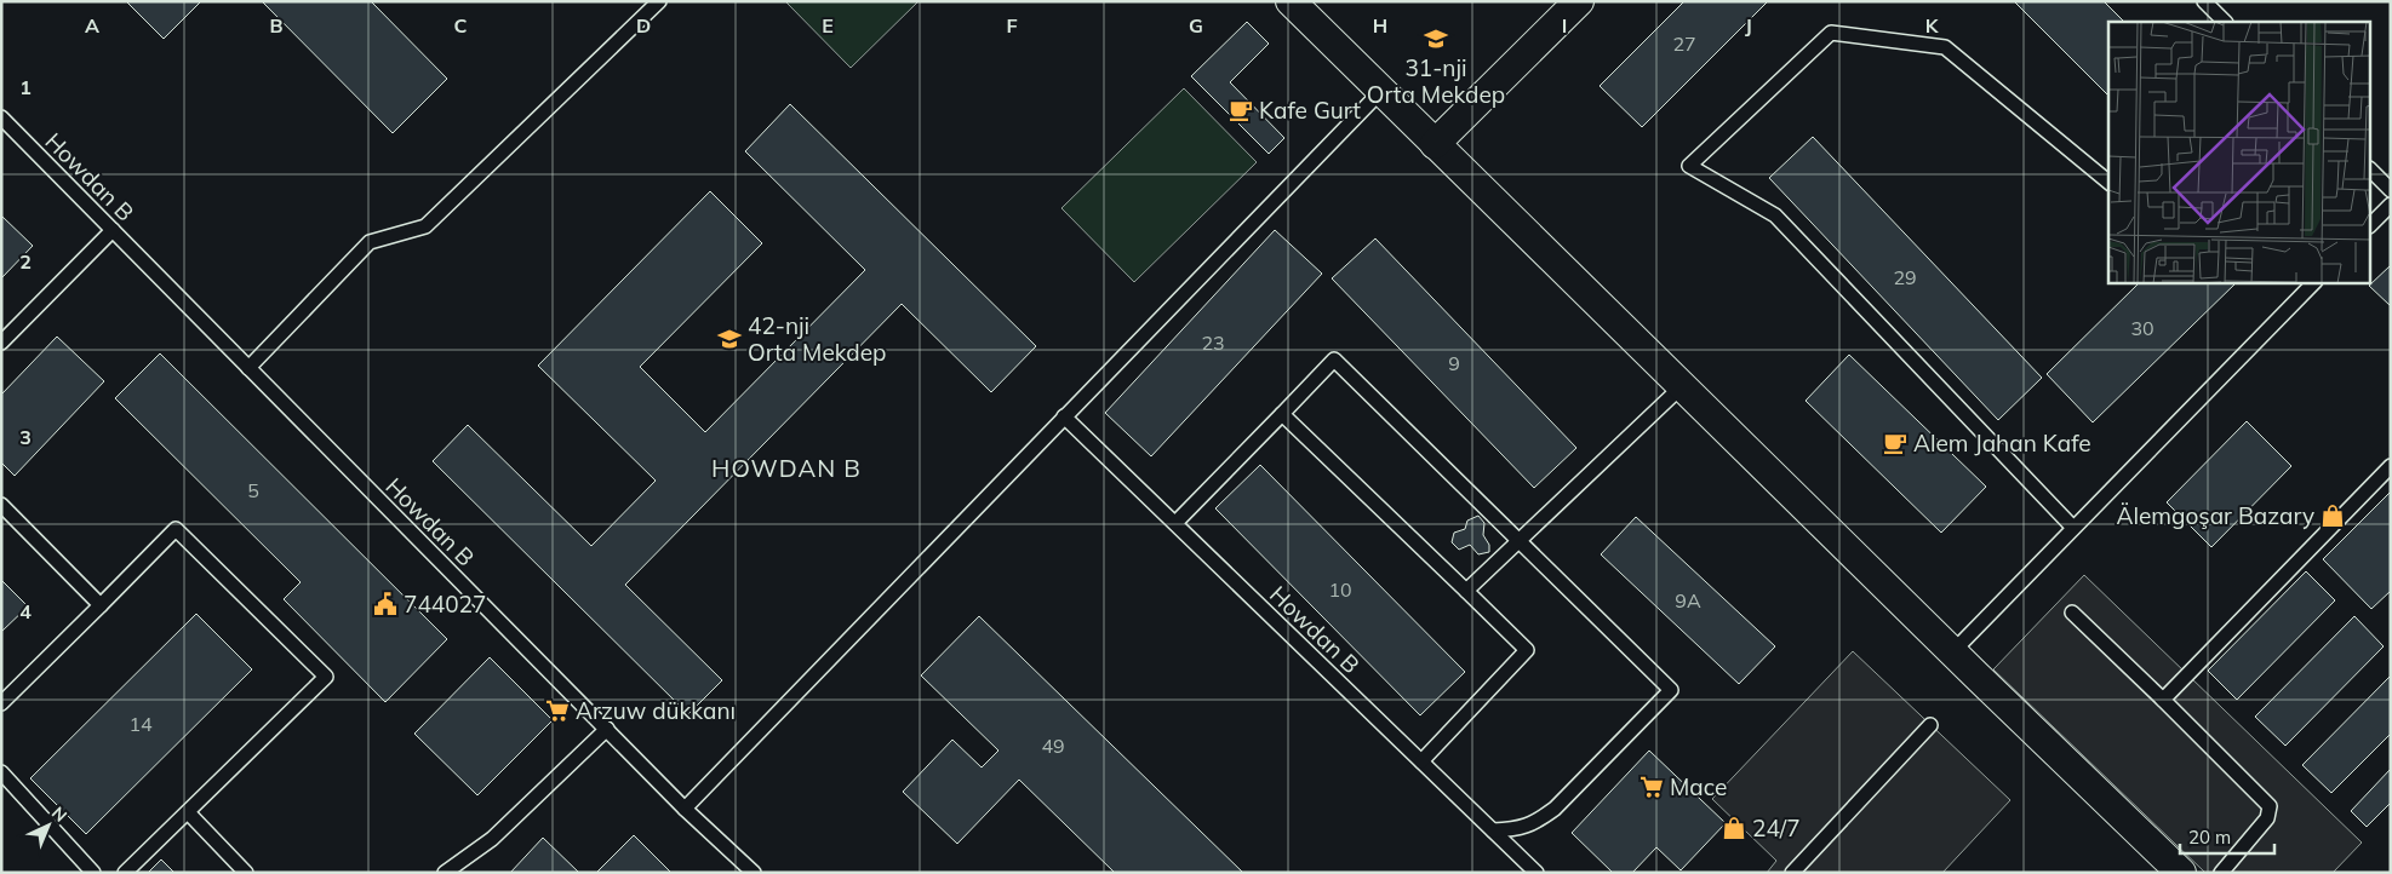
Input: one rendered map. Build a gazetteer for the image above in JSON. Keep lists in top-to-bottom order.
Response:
{
  "streets": {
    "lane": ["Howdan B"]
  },
  "districts": ["HOWDAN B"],
  "places": {
    "school or university": ["31-nji Orta Mekdep", "42-nji Orta Mekdep"],
    "cafe": ["Kafe Gurt", "Alem Jahan Kafe"],
    "shop": ["Älemgoşar Bazary", "24/7"],
    "public building": ["744027"],
    "supermarket": ["Arzuw dükkanı", "Mace"]
  },
  "house_numbers": [
    "27",
    "29",
    "30",
    "23",
    "9",
    "5",
    "10",
    "9A",
    "14",
    "49"
  ],
  "scale_bar": "20 m",
  "north": "top right",
  "grid": {
    "columns": [
      "A",
      "B",
      "C",
      "D",
      "E",
      "F",
      "G",
      "H",
      "I",
      "J",
      "K"
    ],
    "rows": [
      "1",
      "2",
      "3",
      "4"
    ]
  }
}
